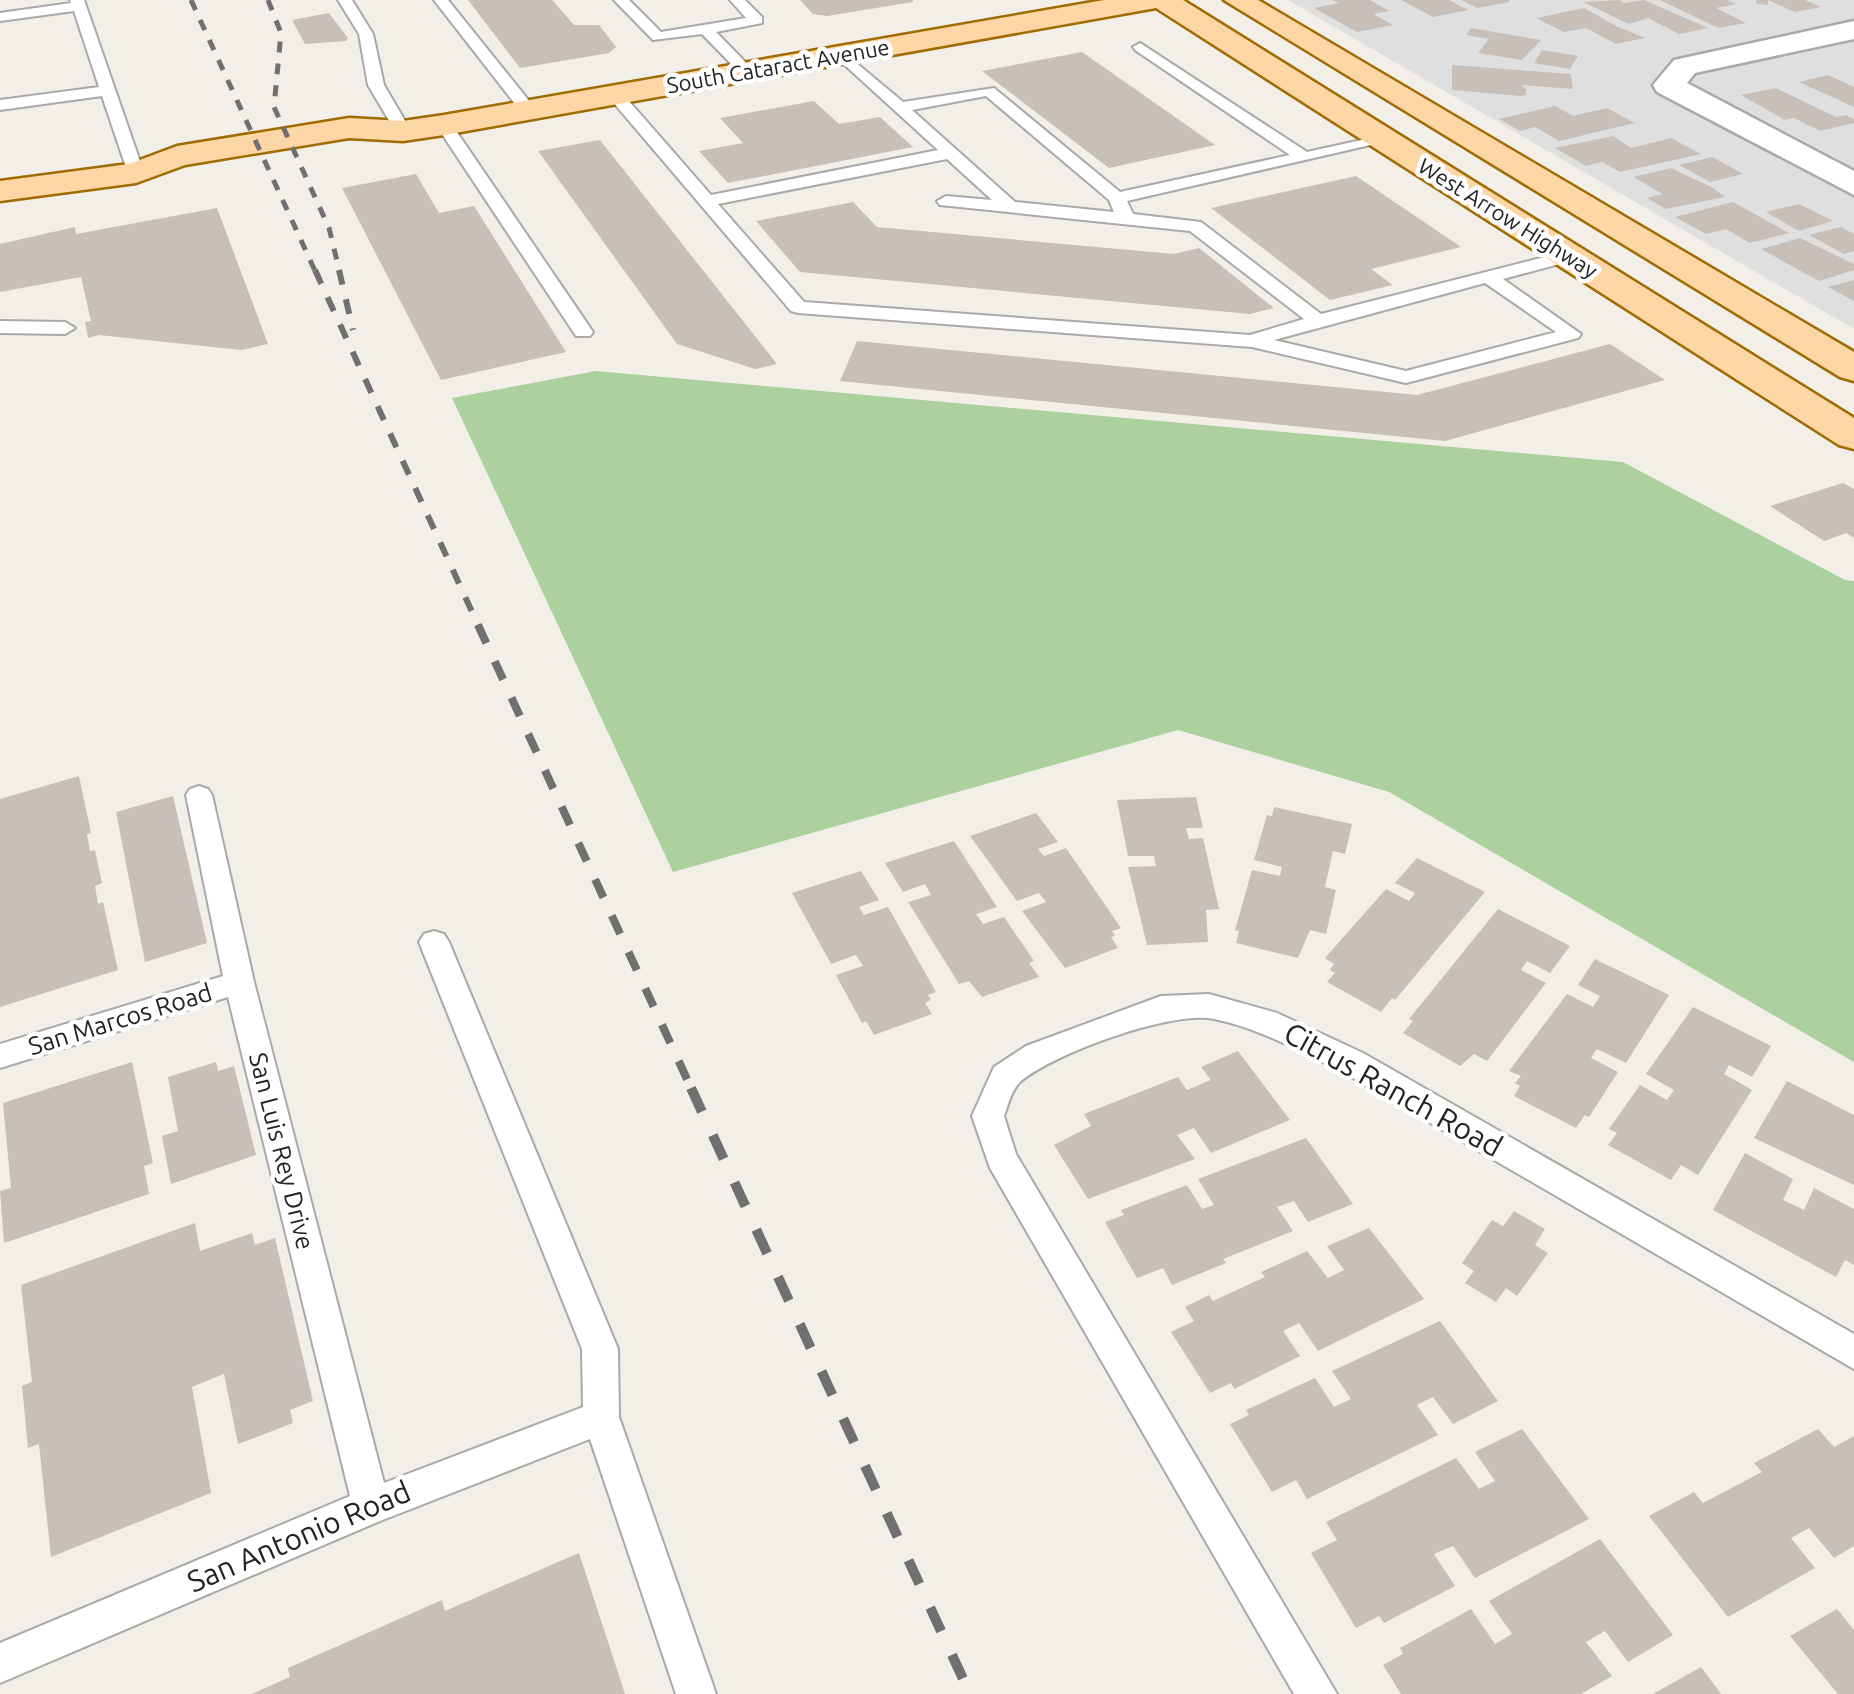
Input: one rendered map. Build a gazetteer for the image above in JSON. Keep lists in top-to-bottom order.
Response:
{
  "streets": {
    "main road": ["South Cataract Avenue", "West Arrow Highway"],
    "lane": [
      "San Marcos Road",
      "Citrus Ranch Road",
      "San Luis Rey Drive",
      "San Antonio Road"
    ]
  },
  "crossings": [
    ["San Marcos Road", "San Luis Rey Drive"],
    ["San Luis Rey Drive", "San Antonio Road"]
  ]
}
